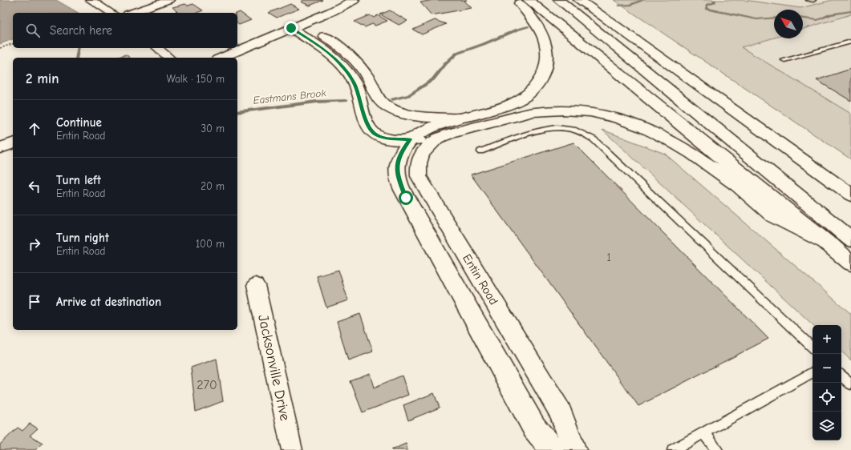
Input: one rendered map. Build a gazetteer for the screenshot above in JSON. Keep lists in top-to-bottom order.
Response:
{
  "streets": {
    "main road": ["Entin Road"],
    "street": ["Jacksonville Drive"]
  },
  "water": ["Eastmans Brook"],
  "house_numbers": ["1", "270"],
  "north": "top left",
  "page": {
    "search": "Search here",
    "heading": ["2 min", "Walk · 150 m"],
    "list": [
      ["Continue", "Entin Road", "30 m"],
      ["Turn left", "Entin Road", "20 m"],
      ["Turn right", "Entin Road", "100 m"],
      "Arrive at destination"
    ],
    "map_buttons": ["+", "−"]
  }
}
